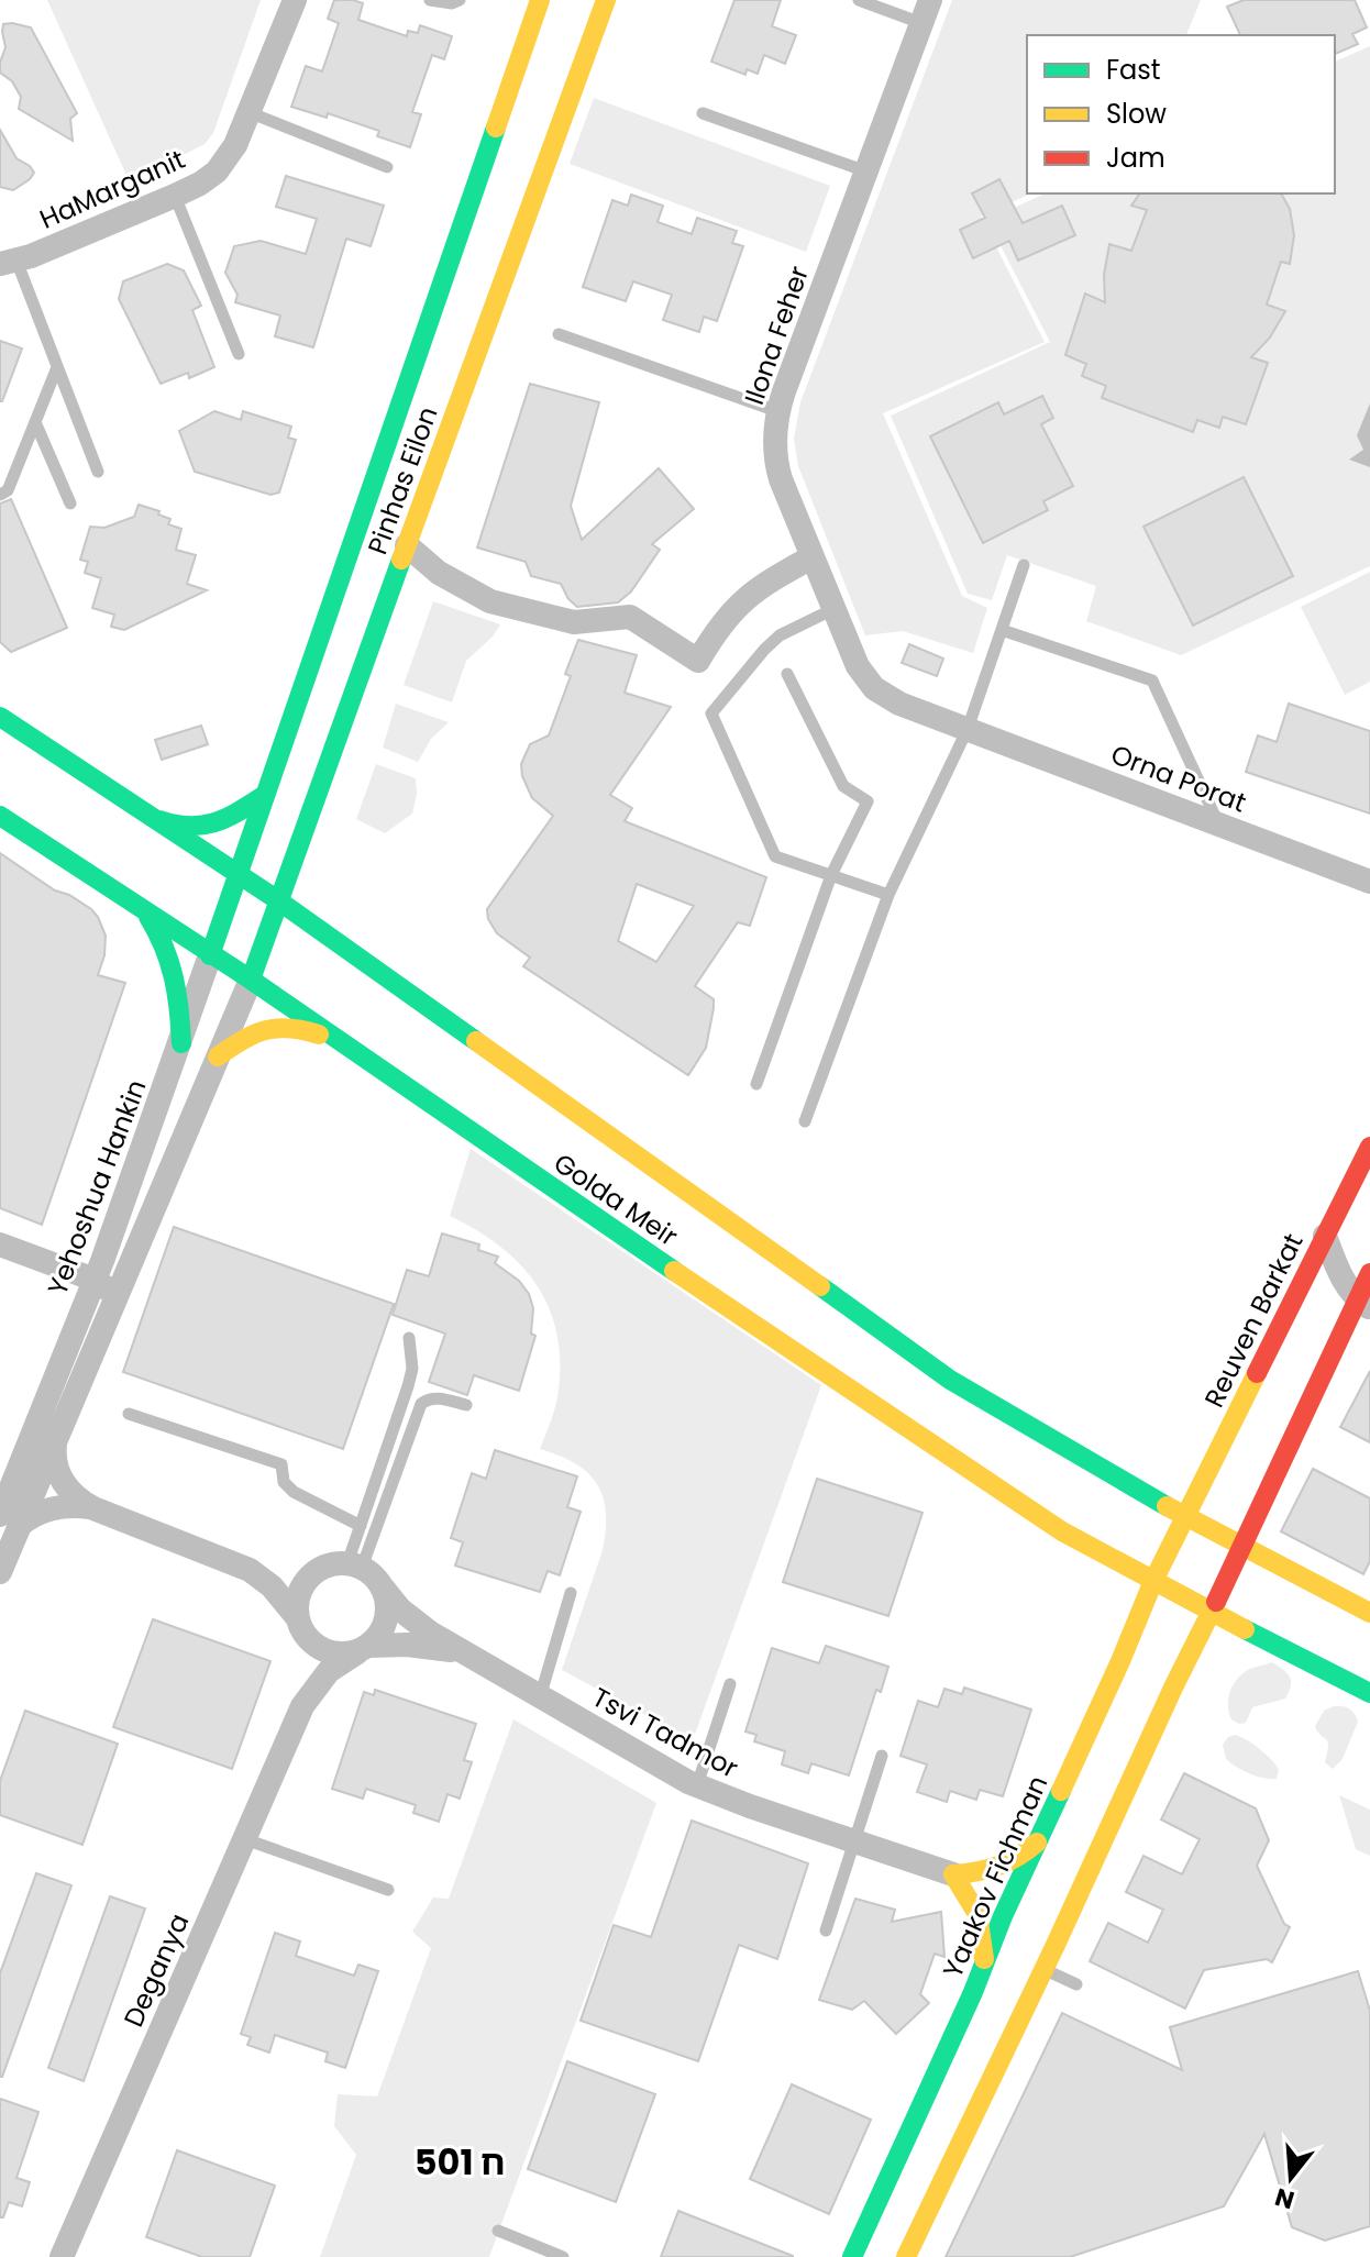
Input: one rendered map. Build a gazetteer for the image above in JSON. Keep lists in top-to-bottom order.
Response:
{
  "streets": {
    "street": [
      "HaMarganit",
      "Ilona Feher",
      "Pinhas Eilon",
      "Orna Porat",
      "Yehoshua Hankin",
      "Golda Meir",
      "Reuven Barkat",
      "Tsvi Tadmor",
      "Yaakov Fichman",
      "Deganya"
    ]
  },
  "crossings": [
    ["Ilona Feher", "Orna Porat"],
    ["Pinhas Eilon", "Yehoshua Hankin"],
    ["Pinhas Eilon", "Golda Meir"],
    ["Yehoshua Hankin", "Golda Meir"],
    ["Golda Meir", "Reuven Barkat"],
    ["Golda Meir", "Yaakov Fichman"],
    ["Reuven Barkat", "Yaakov Fichman"],
    ["Tsvi Tadmor", "Deganya"]
  ],
  "districts": ["ח 501"],
  "legend": ["Fast", "Slow", "Jam"],
  "north": "bottom"
}
